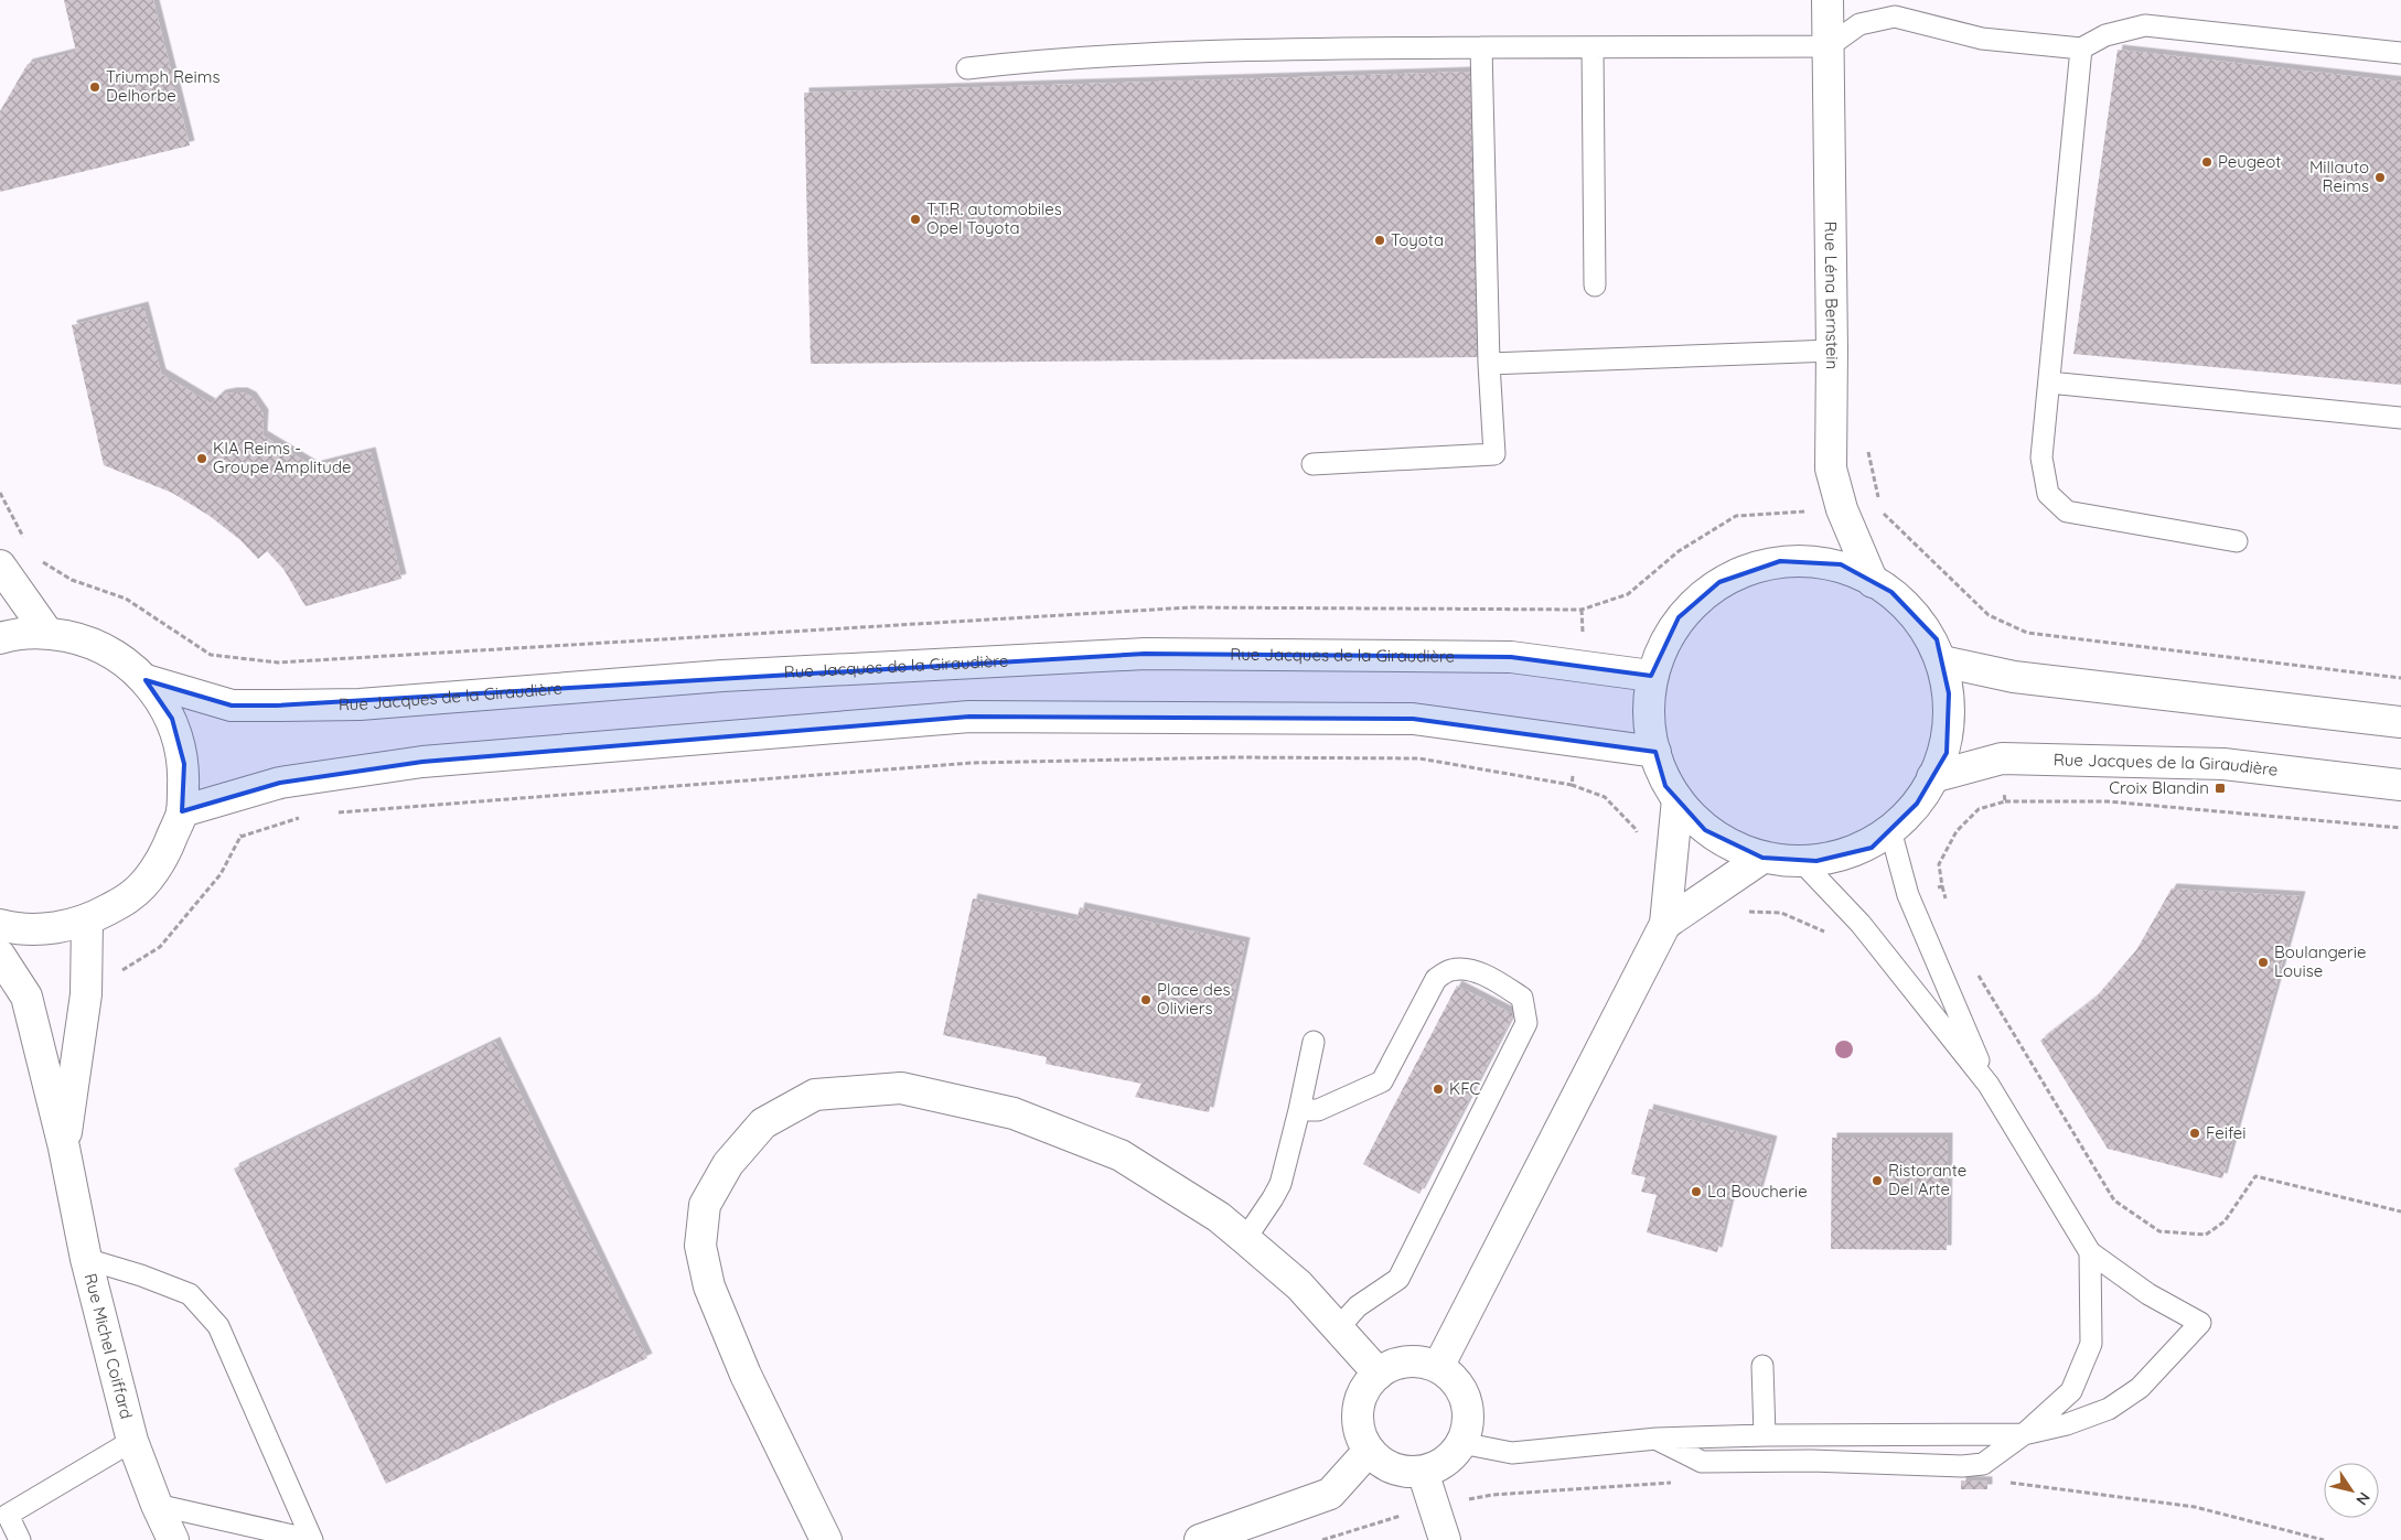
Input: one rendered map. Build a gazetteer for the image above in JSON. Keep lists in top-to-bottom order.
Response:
{
  "streets": {
    "street": ["Rue Léna Bernstein", "Rue Jacques de la Giraudière", "Rue Michel Coiffard"]
  },
  "places": {
    "other": [
      "Triumph Reims Delhorbe",
      "Peugeot",
      "Millauto Reims",
      "T.T.R. automobiles Opel Toyota",
      "Toyota",
      "KIA Reims - Groupe Amplitude",
      "Boulangerie Louise",
      "Place des Oliviers",
      "KFC",
      "Feifei",
      "Ristorante Del Arte",
      "La Boucherie"
    ],
    "transit": ["Croix Blandin"]
  },
  "north": "bottom right"
}
